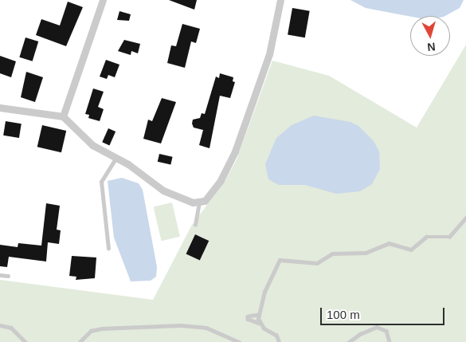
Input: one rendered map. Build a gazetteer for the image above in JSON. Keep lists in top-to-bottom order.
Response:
{
  "scale_bar": "100 m",
  "north": "bottom"
}
